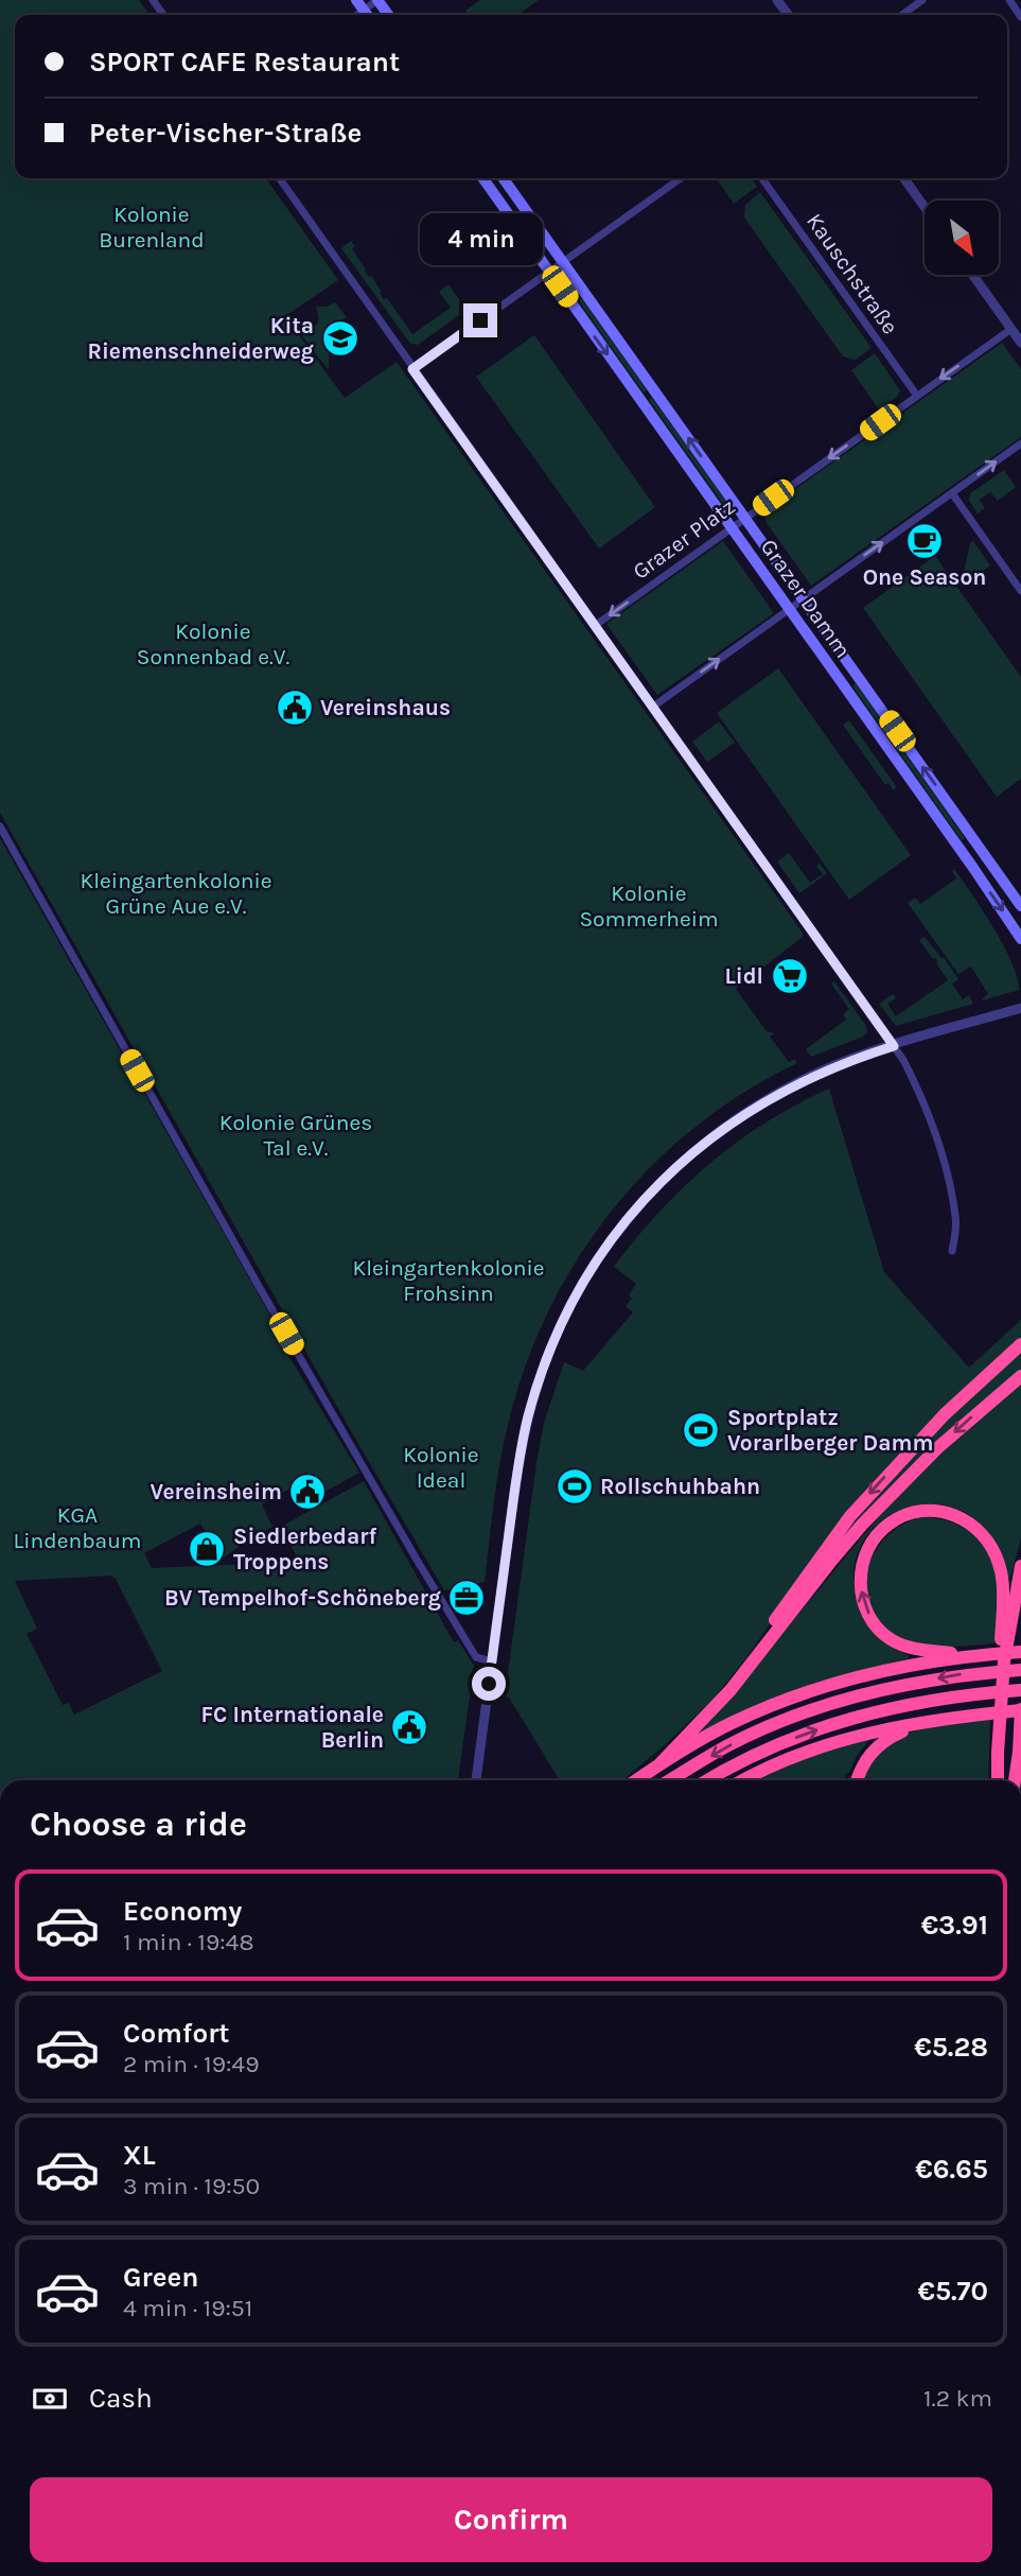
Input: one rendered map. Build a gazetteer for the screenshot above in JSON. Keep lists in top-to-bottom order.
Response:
{
  "streets": {
    "main road": ["Grazer Damm"],
    "street": ["Kauschstraße", "Grazer Platz"]
  },
  "crossings": [
    ["Kauschstraße", "Grazer Platz"],
    ["Grazer Platz", "Grazer Damm"]
  ],
  "one_way": ["Grazer Platz"],
  "parks": [
    "Kolonie Burenland",
    "Kolonie Sonnenbad e.V.",
    "Kleingartenkolonie Grüne Aue e.V.",
    "Kolonie Sommerheim",
    "Kolonie Grünes Tal e.V.",
    "Kleingartenkolonie Frohsinn",
    "Kolonie Ideal",
    "KGA Lindenbaum"
  ],
  "places": {
    "school or university": ["Kita Riemenschneiderweg"],
    "cafe": ["One Season"],
    "public building": ["Vereinshaus", "Vereinsheim", "FC Internationale Berlin"],
    "supermarket": ["Lidl"],
    "sports": ["Sportplatz Vorarlberger Damm", "Rollschuhbahn"],
    "shop": ["Siedlerbedarf Troppens"],
    "office": ["BV Tempelhof-Schöneberg"]
  },
  "north": "bottom right",
  "page": {
    "banner": ["SPORT CAFE Restaurant", "Peter-Vischer-Straße"],
    "bubble": "4 min",
    "heading": "Choose a ride",
    "list": [
      {
        "name": "Economy",
        "note": "1 min · 19:48",
        "value": "€3.91"
      },
      {
        "name": "Comfort",
        "note": "2 min · 19:49",
        "value": "€5.28"
      },
      {
        "name": "XL",
        "note": "3 min · 19:50",
        "value": "€6.65"
      },
      {
        "name": "Green",
        "note": "4 min · 19:51",
        "value": "€5.70"
      }
    ],
    "pay": ["Cash", "1.2 km"],
    "buttons": "Confirm"
  }
}
